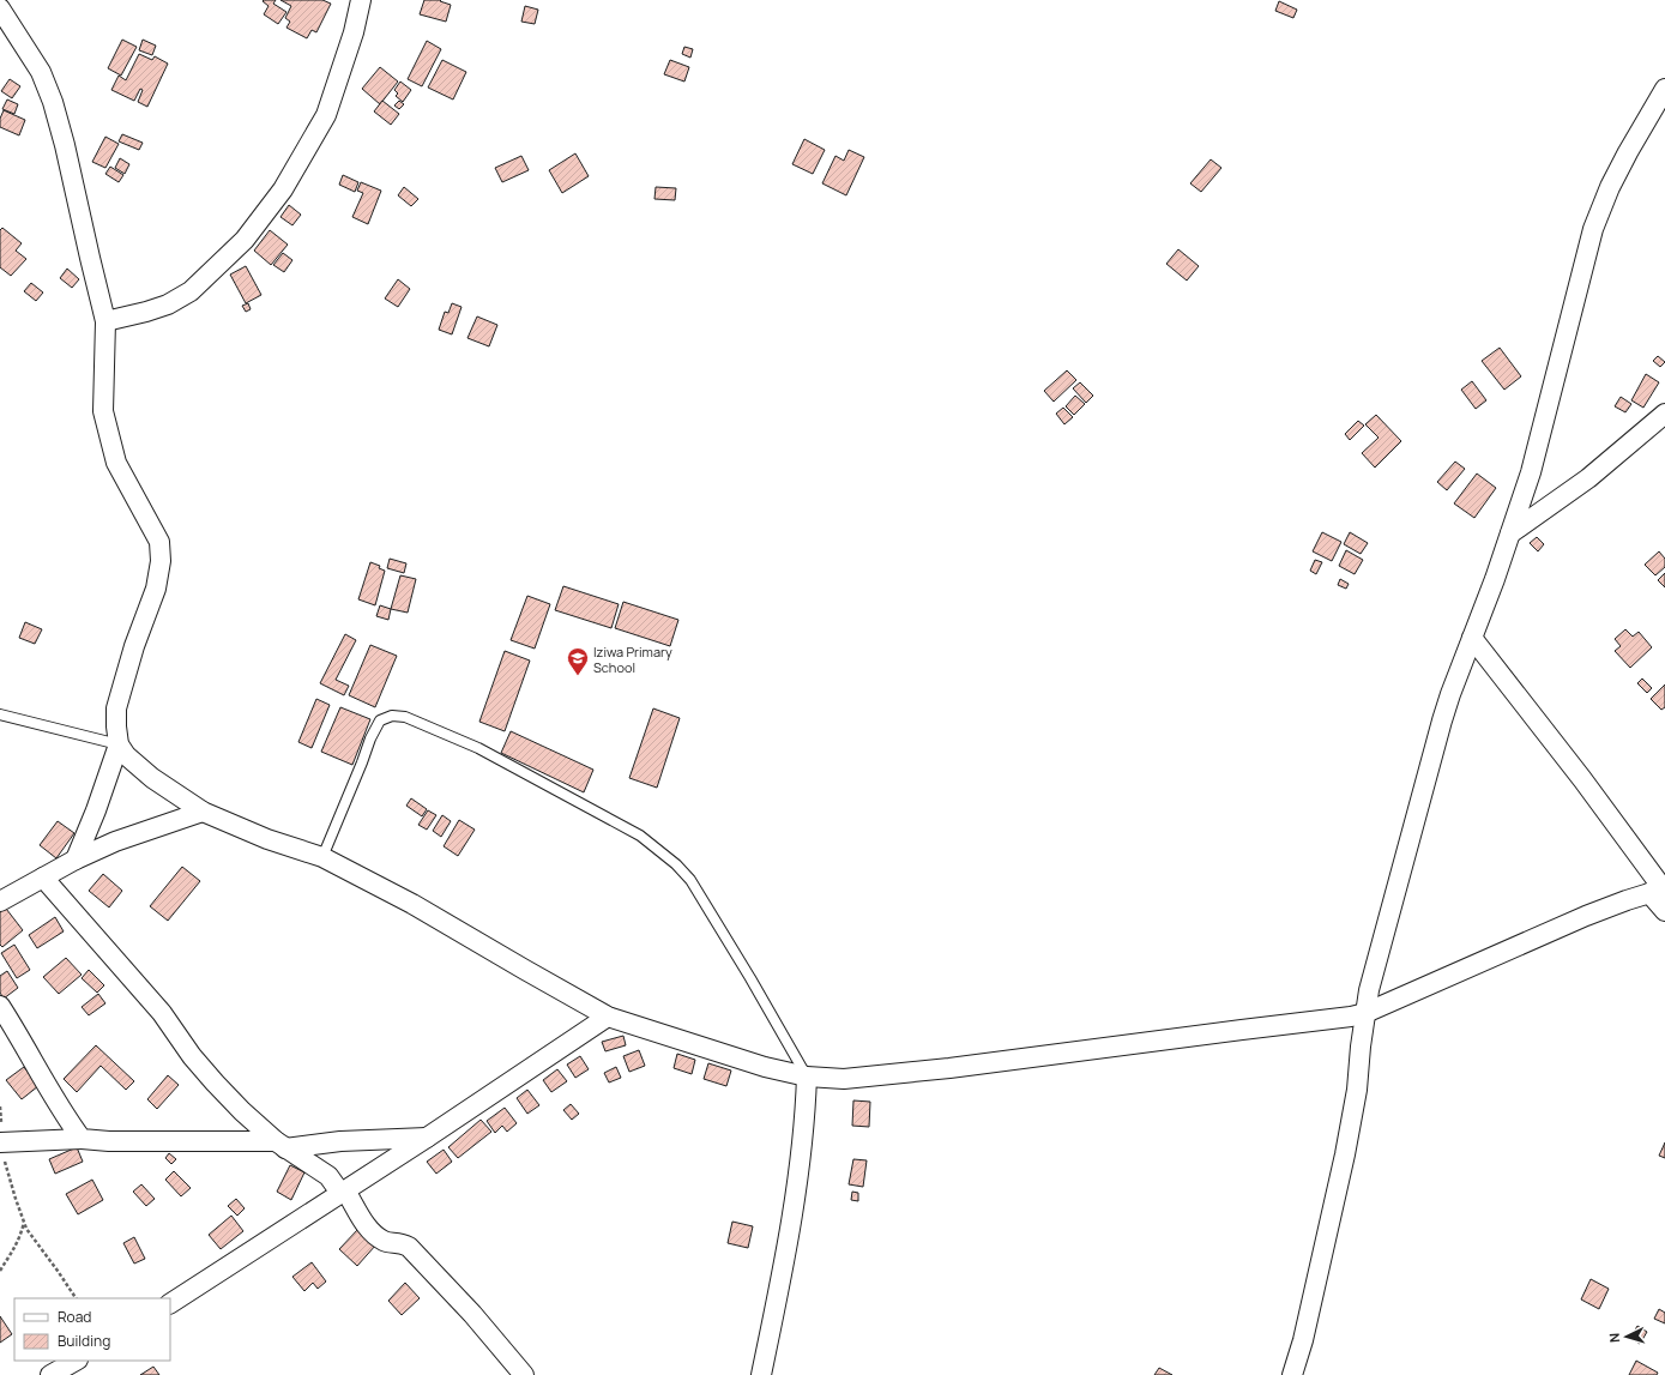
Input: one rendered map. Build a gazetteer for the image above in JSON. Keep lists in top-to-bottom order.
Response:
{
  "places": {
    "school or university": ["Iziwa Primary School"]
  },
  "legend": ["Road", "Building"],
  "north": "left"
}
